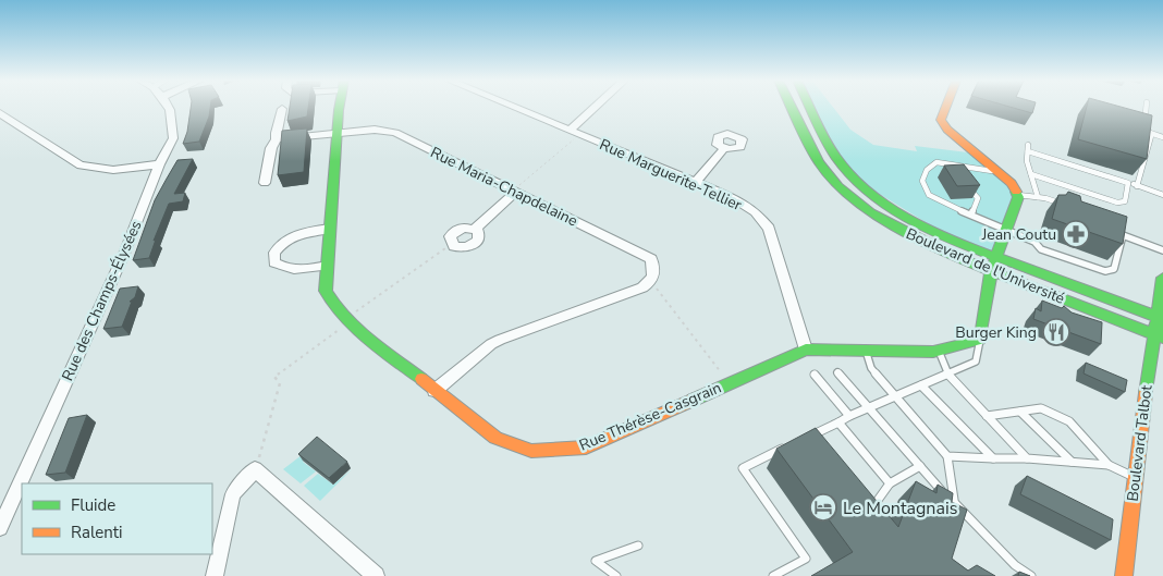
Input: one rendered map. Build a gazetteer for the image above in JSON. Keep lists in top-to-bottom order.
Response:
{
  "streets": {
    "street": [
      "Rue Marguerite-Tellier",
      "Rue Maria-Chapdelaine",
      "Boulevard de l'Université",
      "Rue des Champs-Élysées",
      "Rue Thérèse-Casgrain",
      "Boulevard Talbot"
    ]
  },
  "crossings": [
    ["Rue Marguerite-Tellier", "Rue Thérèse-Casgrain"],
    ["Rue Maria-Chapdelaine", "Rue Thérèse-Casgrain"],
    ["Boulevard de l'Université", "Boulevard Talbot"]
  ],
  "places": {
    "pharmacy": ["Jean Coutu"],
    "restaurant": ["Burger King"],
    "hotel": ["Le Montagnais"]
  },
  "legend": ["Fluide", "Ralenti"]
}
